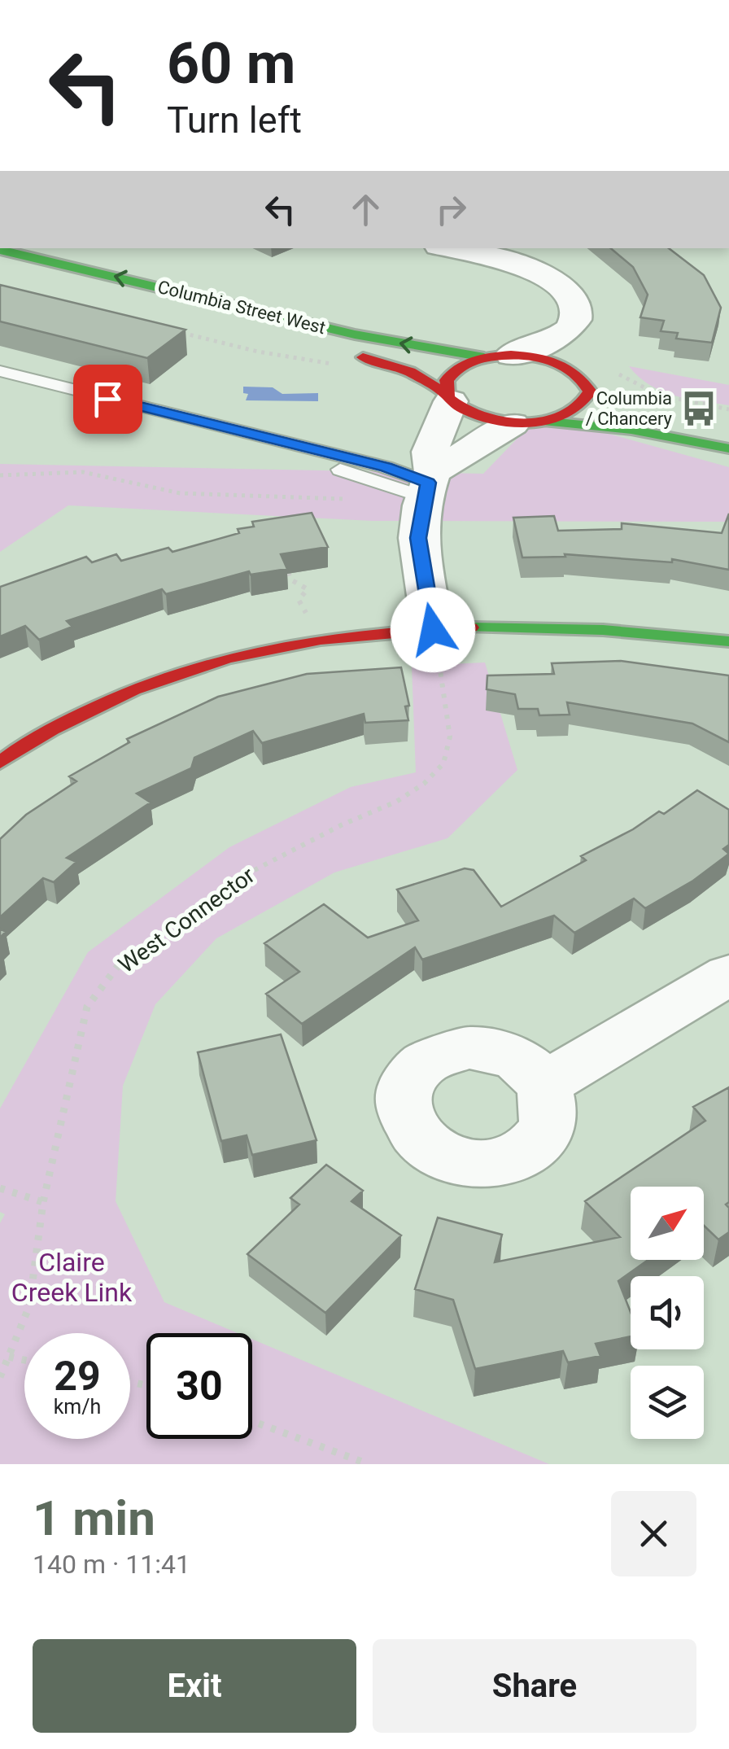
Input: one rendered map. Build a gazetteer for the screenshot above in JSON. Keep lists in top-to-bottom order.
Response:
{
  "streets": {
    "main road": ["Columbia Street West"],
    "path": ["West Connector"]
  },
  "parks": ["Claire Creek Link"],
  "places": {
    "bus stop": ["Columbia / Chancery"]
  },
  "north": "top right",
  "page": {
    "turn": ["60 m", "Turn left"],
    "speed": "29 km/h",
    "limit": "30",
    "heading": ["1 min", "140 m · 11:41"],
    "buttons": ["Exit", "Share"]
  }
}
